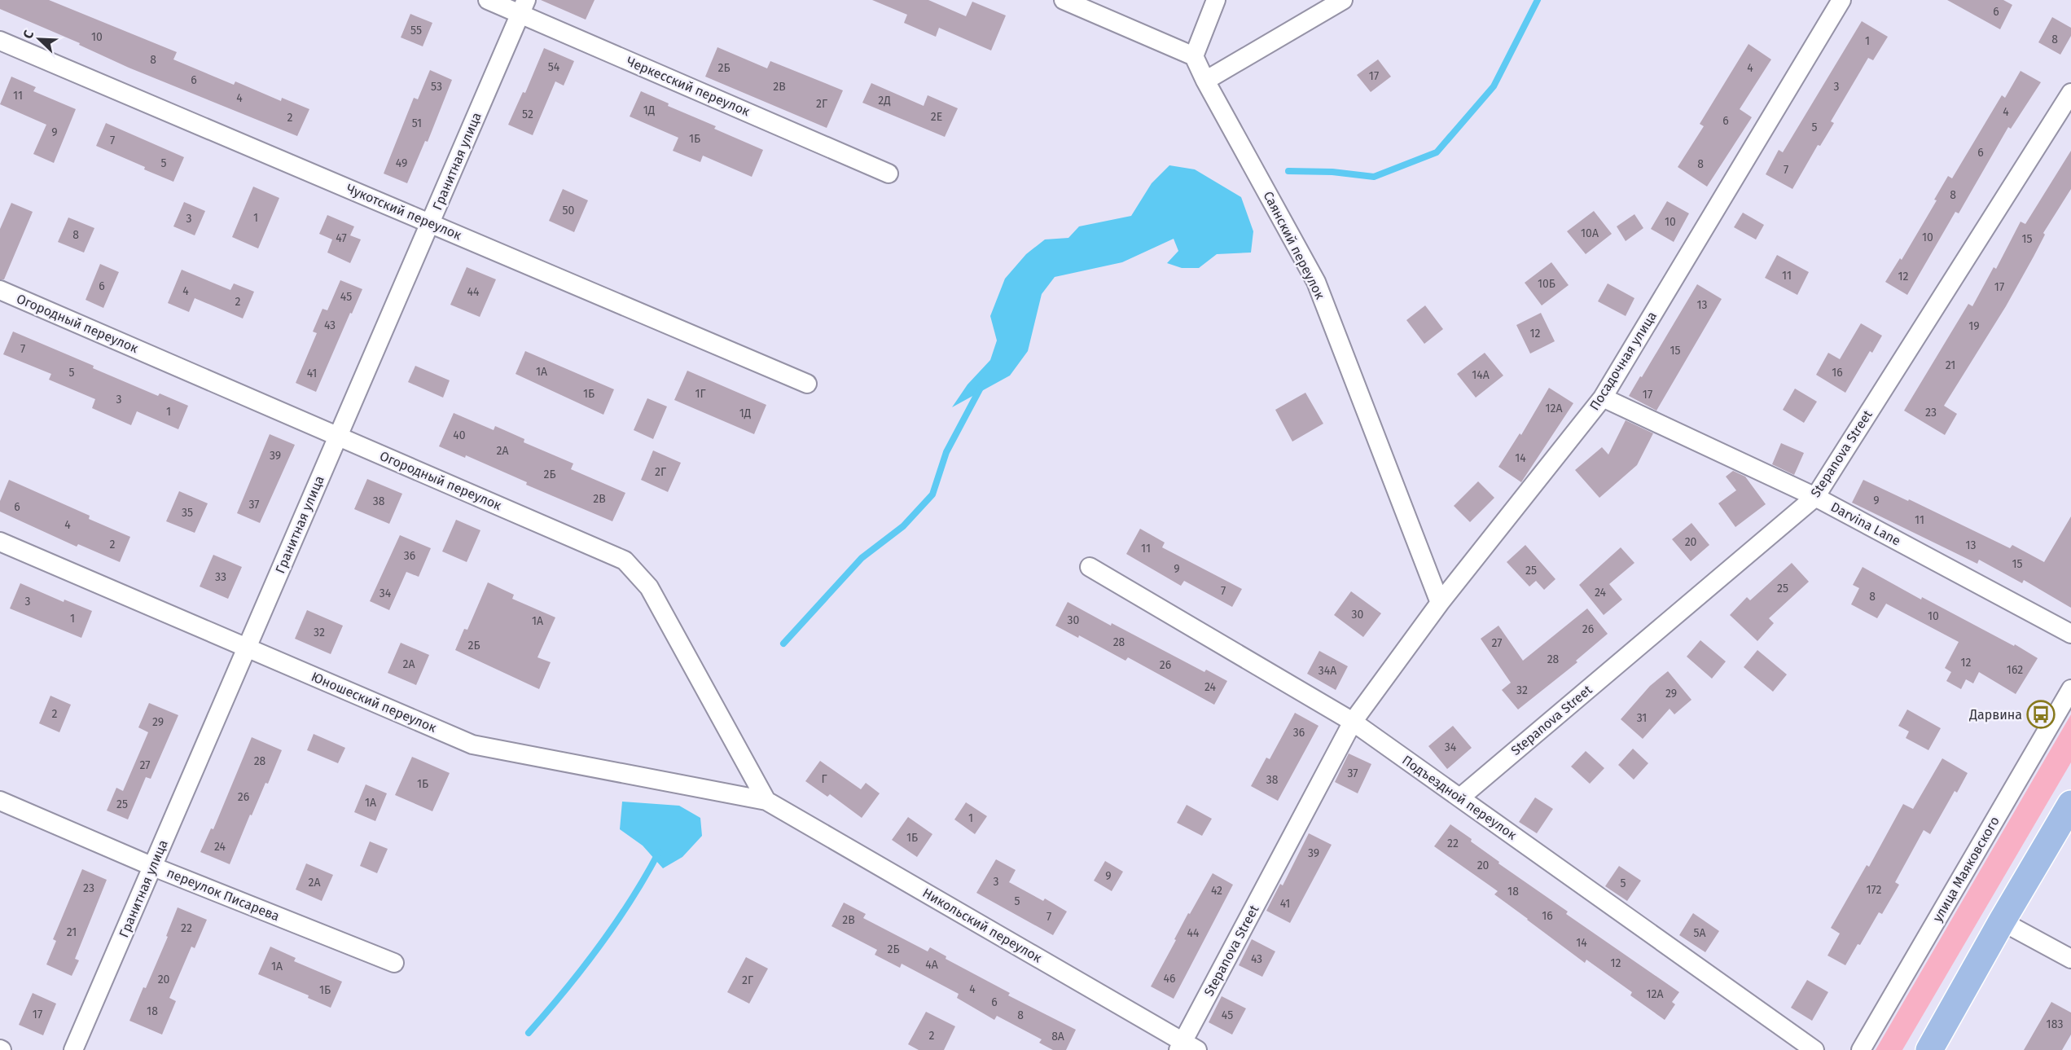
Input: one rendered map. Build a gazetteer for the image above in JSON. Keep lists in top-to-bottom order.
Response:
{
  "streets": {
    "street": [
      "Черкесский переулок",
      "Гранитная улица",
      "Чукотский переулок",
      "Саянский переулок",
      "Огородный переулок",
      "Посадочная улица",
      "Stepanova Street",
      "Darvina Lane",
      "Юношеский переулок",
      "Подъездной переулок",
      "улица Маяковского",
      "переулок Писарева",
      "Никольский переулок"
    ]
  },
  "crossings": [
    ["Черкесский переулок", "Гранитная улица"],
    ["Гранитная улица", "Чукотский переулок"],
    ["Гранитная улица", "Огородный переулок"],
    ["Гранитная улица", "Юношеский переулок"],
    ["Гранитная улица", "переулок Писарева"],
    ["Саянский переулок", "Посадочная улица"],
    ["Огородный переулок", "Юношеский переулок"],
    ["Огородный переулок", "Никольский переулок"],
    ["Посадочная улица", "Stepanova Street"],
    ["Посадочная улица", "Darvina Lane"],
    ["Посадочная улица", "Подъездной переулок"],
    ["Stepanova Street", "Darvina Lane"],
    ["Stepanova Street", "Подъездной переулок"],
    ["Stepanova Street", "Никольский переулок"],
    ["Юношеский переулок", "Никольский переулок"]
  ],
  "places": {
    "bus stop": ["Дарвина"]
  },
  "house_numbers": [
    "6",
    "55",
    "10",
    "8",
    "1",
    "8",
    "54",
    "2Б",
    "4",
    "17",
    "6",
    "53",
    "2В",
    "3",
    "11",
    "4",
    "2Д",
    "2Г",
    "1Д",
    "4",
    "52",
    "2Е",
    "2",
    "6",
    "51",
    "5",
    "9",
    "1Б",
    "7",
    "6",
    "5",
    "49",
    "8",
    "7",
    "8",
    "50",
    "1",
    "3",
    "10",
    "10А",
    "8",
    "10",
    "47",
    "15",
    "11",
    "12",
    "10Б",
    "6",
    "17",
    "4",
    "44",
    "45",
    "2",
    "13",
    "43",
    "19",
    "12",
    "7",
    "15",
    "21",
    "1А",
    "5",
    "16",
    "41",
    "14А",
    "1Б",
    "1Г",
    "17",
    "3",
    "12А",
    "1",
    "23",
    "1Д",
    "40",
    "2А",
    "39",
    "14",
    "2Г",
    "2Б",
    "2В",
    "9",
    "38",
    "37",
    "6",
    "35",
    "11",
    "4",
    "20",
    "2",
    "13",
    "11",
    "36",
    "15",
    "9",
    "25",
    "33",
    "25",
    "7",
    "24",
    "34",
    "8",
    "3",
    "30",
    "10",
    "1",
    "30",
    "1А",
    "26",
    "32",
    "28",
    "27",
    "2Б",
    "28",
    "12",
    "2А",
    "26",
    "162",
    "34А",
    "24",
    "32",
    "29",
    "2",
    "31",
    "29",
    "36",
    "34",
    "28",
    "27",
    "37",
    "Г",
    "38",
    "1Б",
    "26",
    "1А",
    "25",
    "1",
    "1Б",
    "22",
    "24",
    "39",
    "20",
    "9",
    "3",
    "2А",
    "5",
    "23",
    "172",
    "42",
    "18",
    "5",
    "41",
    "16",
    "7",
    "2В",
    "22",
    "21",
    "44",
    "5А",
    "14",
    "2Б",
    "43",
    "12",
    "4А",
    "1А",
    "46",
    "20",
    "2Г",
    "4",
    "1Б",
    "12А",
    "6",
    "18",
    "17",
    "8",
    "45",
    "183",
    "2",
    "8А"
  ],
  "north": "top left"
}
